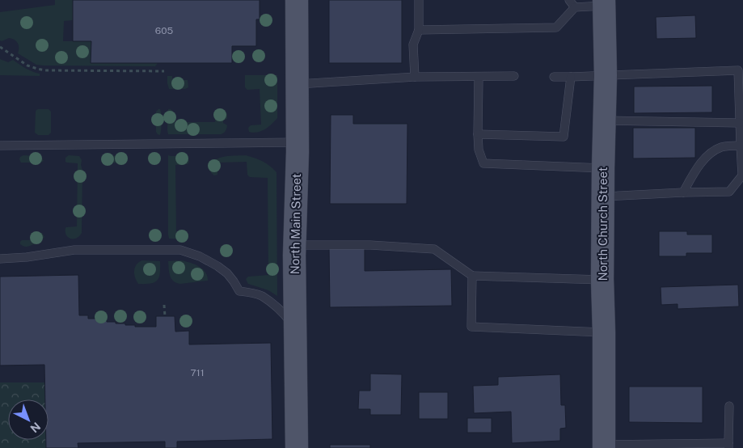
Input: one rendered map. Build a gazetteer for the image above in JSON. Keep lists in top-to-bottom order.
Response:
{
  "streets": {
    "main road": ["North Main Street", "North Church Street"]
  },
  "house_numbers": ["605", "711"],
  "north": "bottom right"
}
